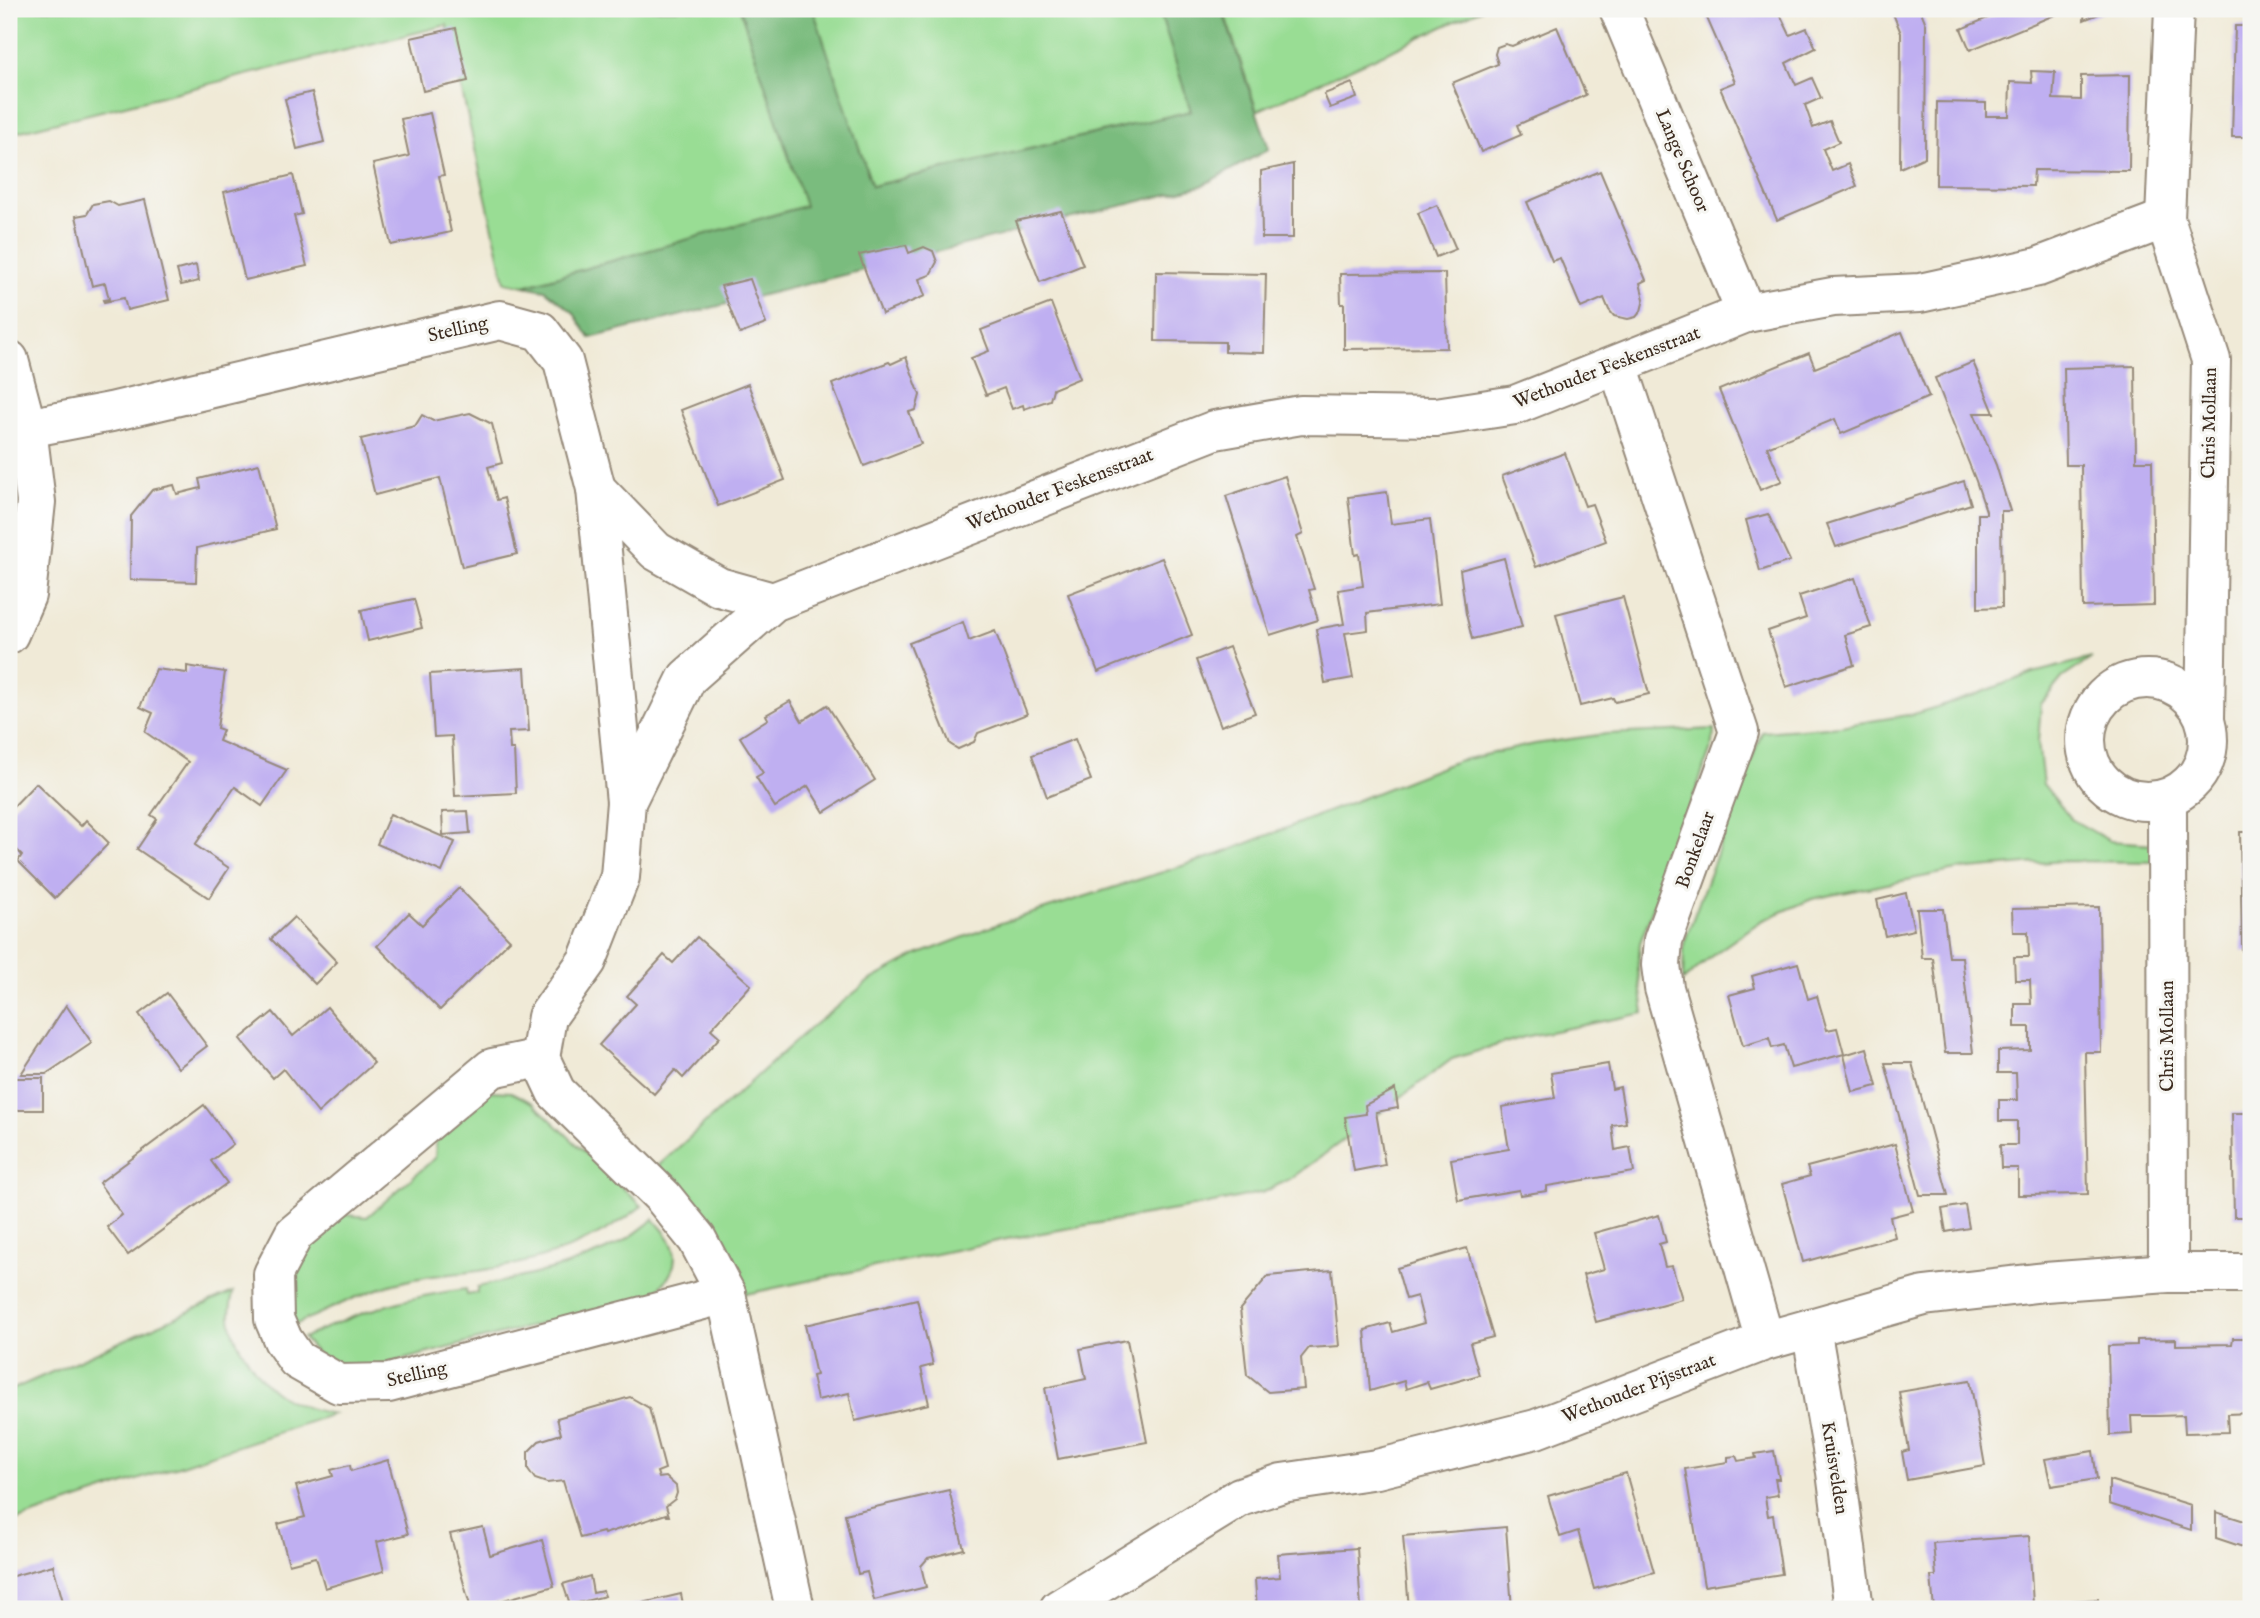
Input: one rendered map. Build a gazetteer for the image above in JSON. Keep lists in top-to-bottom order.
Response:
{
  "streets": {
    "street": [
      "Lange Schoor",
      "Stelling",
      "Wethouder Feskensstraat",
      "Chris Mollaan",
      "Bonkelaar",
      "Wethouder Pijsstraat",
      "Kruisvelden"
    ]
  },
  "crossings": [
    ["Lange Schoor", "Wethouder Feskensstraat"],
    ["Stelling", "Wethouder Feskensstraat"],
    ["Wethouder Feskensstraat", "Chris Mollaan"],
    ["Wethouder Feskensstraat", "Bonkelaar"],
    ["Chris Mollaan", "Wethouder Pijsstraat"],
    ["Bonkelaar", "Wethouder Pijsstraat"],
    ["Wethouder Pijsstraat", "Kruisvelden"]
  ]
}
